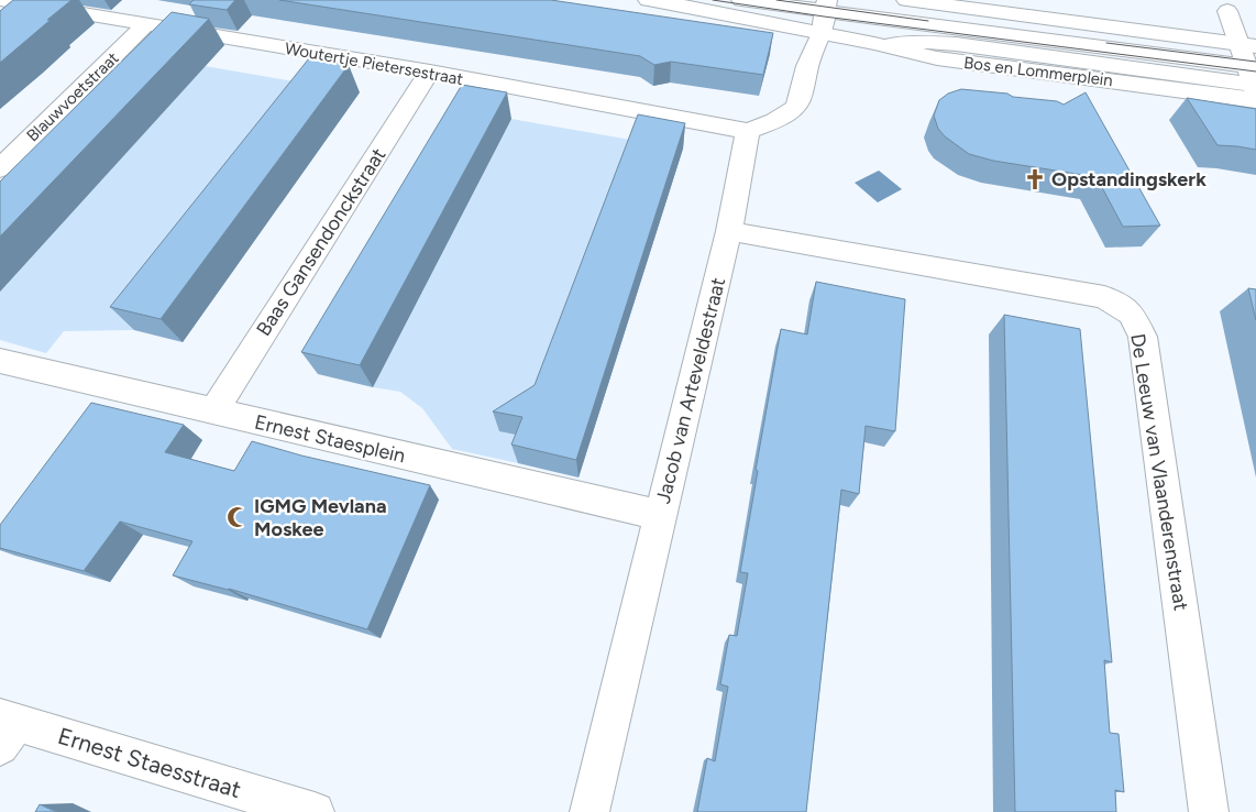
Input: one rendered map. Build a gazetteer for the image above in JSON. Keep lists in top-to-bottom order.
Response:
{
  "streets": {
    "main road": [
      "Woutertje Pietersestraat",
      "Bos en Lommerplein",
      "Blauwvoetstraat",
      "Baas Gansendonckstraat",
      "Jacob van Arteveldestraat",
      "Ernest Staesplein",
      "De Leeuw van Vlaanderenstraat",
      "Ernest Staesstraat"
    ]
  },
  "crossings": [
    ["Woutertje Pietersestraat", "Blauwvoetstraat"],
    ["Woutertje Pietersestraat", "Baas Gansendonckstraat"],
    ["Woutertje Pietersestraat", "Jacob van Arteveldestraat"],
    ["Baas Gansendonckstraat", "Ernest Staesplein"],
    ["Jacob van Arteveldestraat", "Ernest Staesplein"],
    ["Jacob van Arteveldestraat", "De Leeuw van Vlaanderenstraat"]
  ],
  "places": {
    "church": ["Opstandingskerk"],
    "mosque": ["IGMG Mevlana Moskee"]
  }
}
